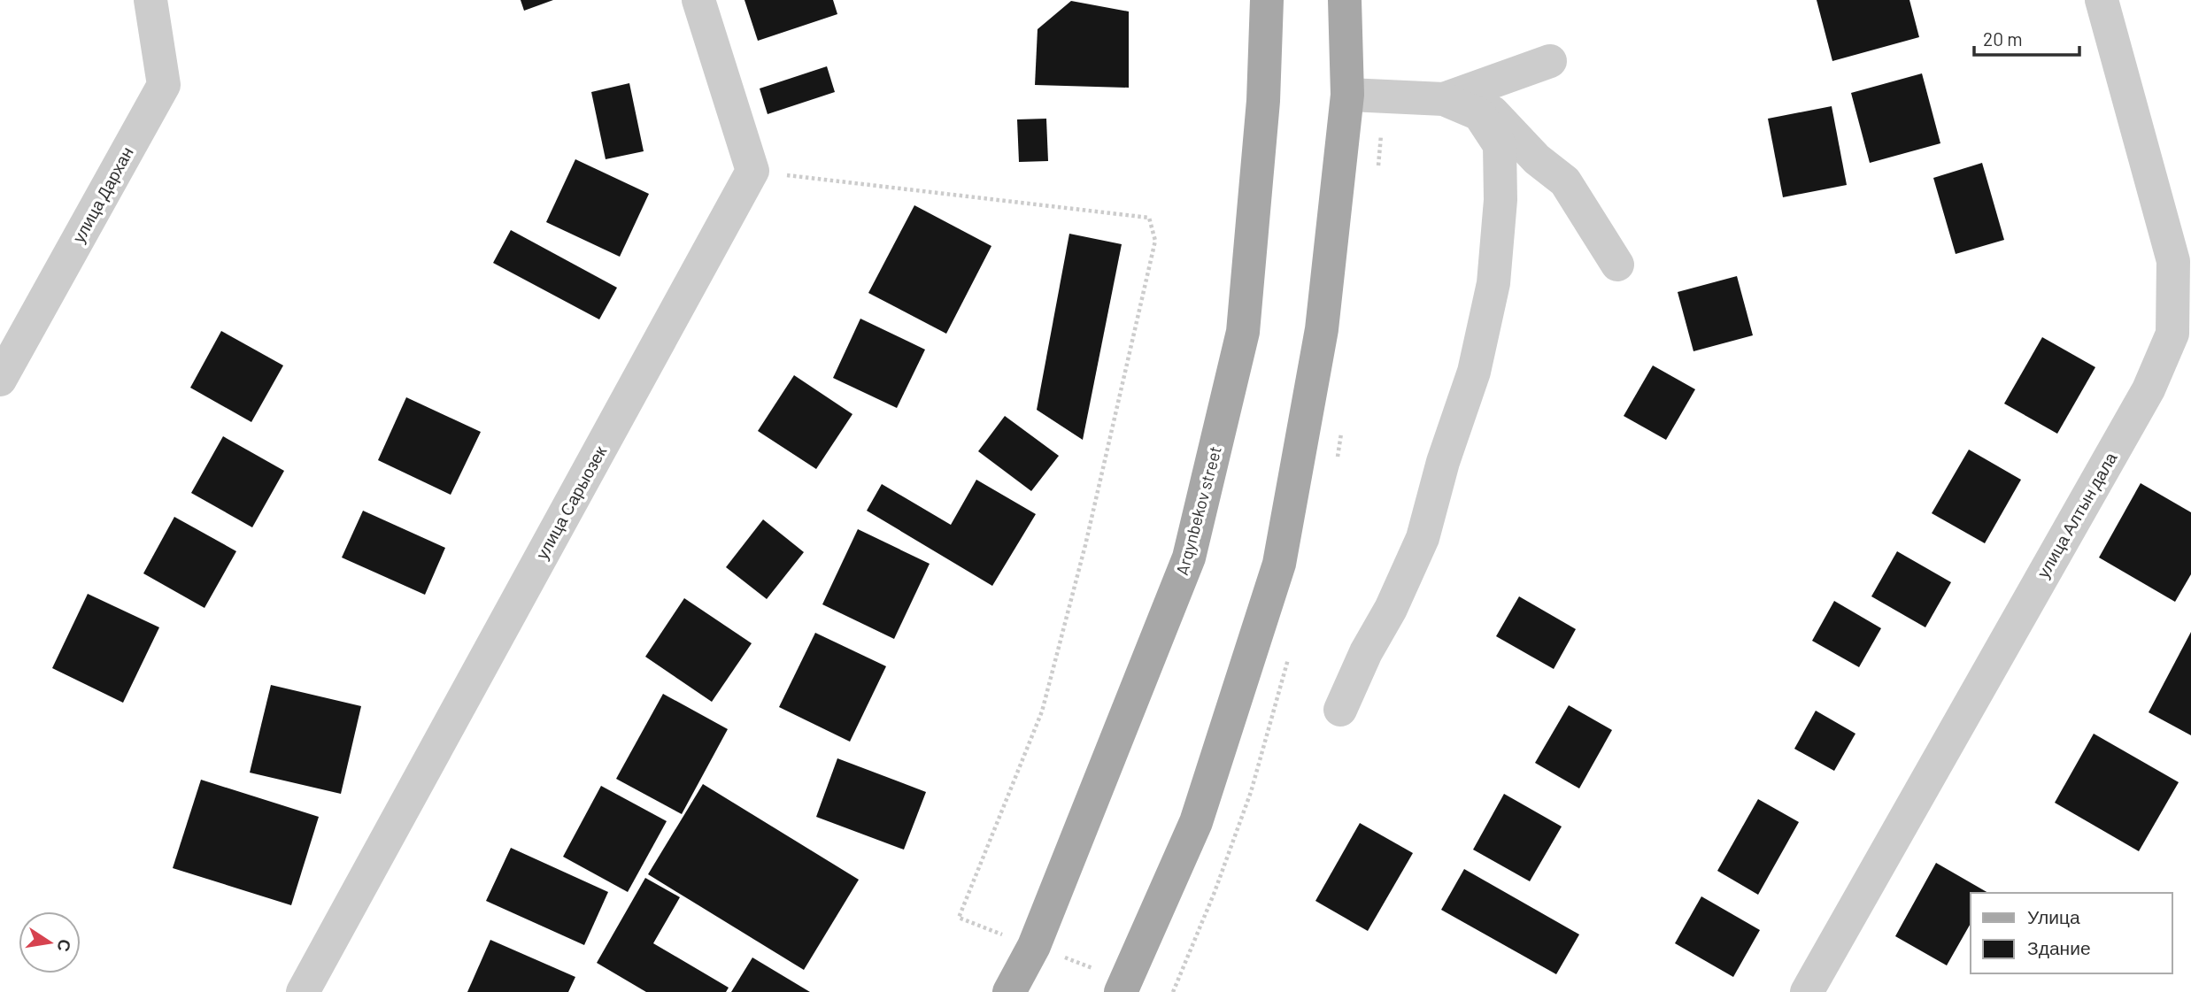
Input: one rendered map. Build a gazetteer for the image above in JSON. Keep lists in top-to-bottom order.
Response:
{
  "streets": {
    "main road": ["Arqynbekov street"],
    "street": ["улица Дархан", "улица Сарыозек", "улица Алтын дала"]
  },
  "legend": ["Улица", "Здание"],
  "scale_bar": "20 m",
  "north": "right"
}
